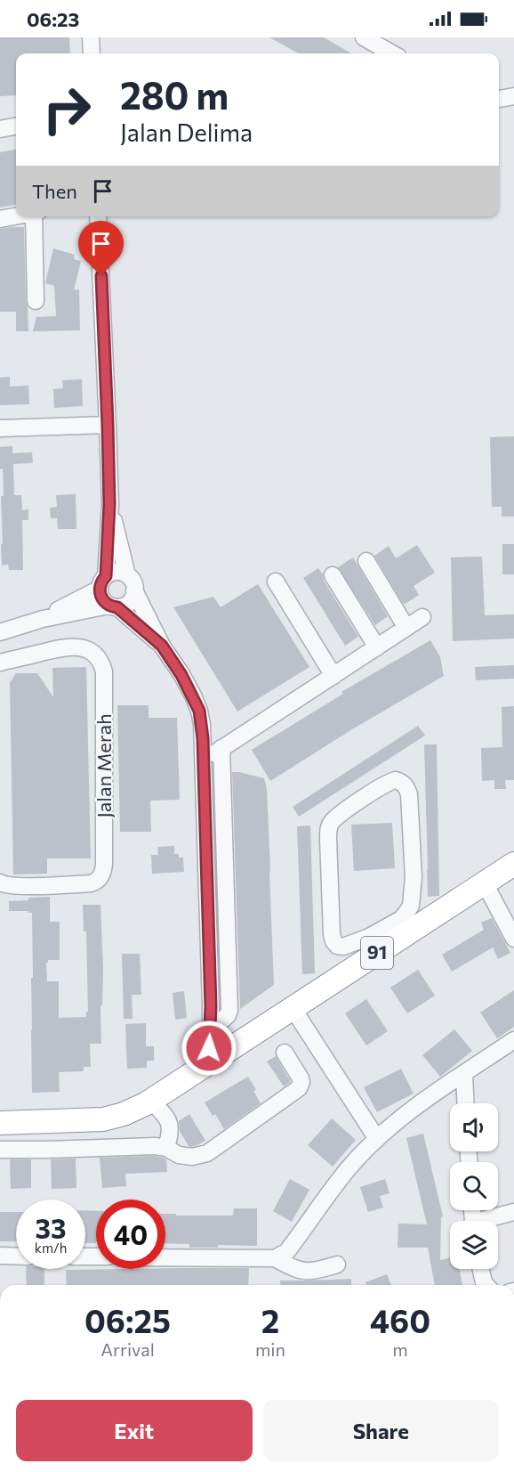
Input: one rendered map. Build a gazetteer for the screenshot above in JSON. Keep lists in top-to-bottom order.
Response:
{
  "streets": {
    "highway": ["91"],
    "street": ["Jalan Merah"]
  },
  "page": {
    "status": "06:23",
    "turn": ["280 m", "Jalan Delima"],
    "then": "Then",
    "speed": "33 km/h",
    "limit": "40",
    "eta": [
      "06:25",
      "Arrival",
      "2",
      "min",
      "460",
      "m"
    ],
    "buttons": ["Exit", "Share"]
  }
}
